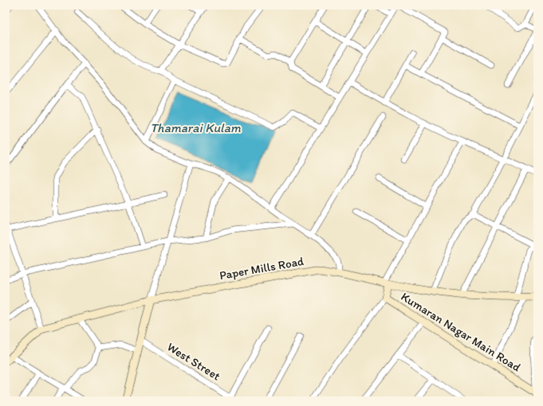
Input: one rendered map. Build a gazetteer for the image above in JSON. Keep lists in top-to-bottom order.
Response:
{
  "streets": {
    "main road": ["Paper Mills Road", "Kumaran Nagar Main Road"],
    "street": ["West Street"]
  },
  "crossings": [
    ["Paper Mills Road", "Kumaran Nagar Main Road"]
  ],
  "water": ["Thamarai Kulam"]
}
